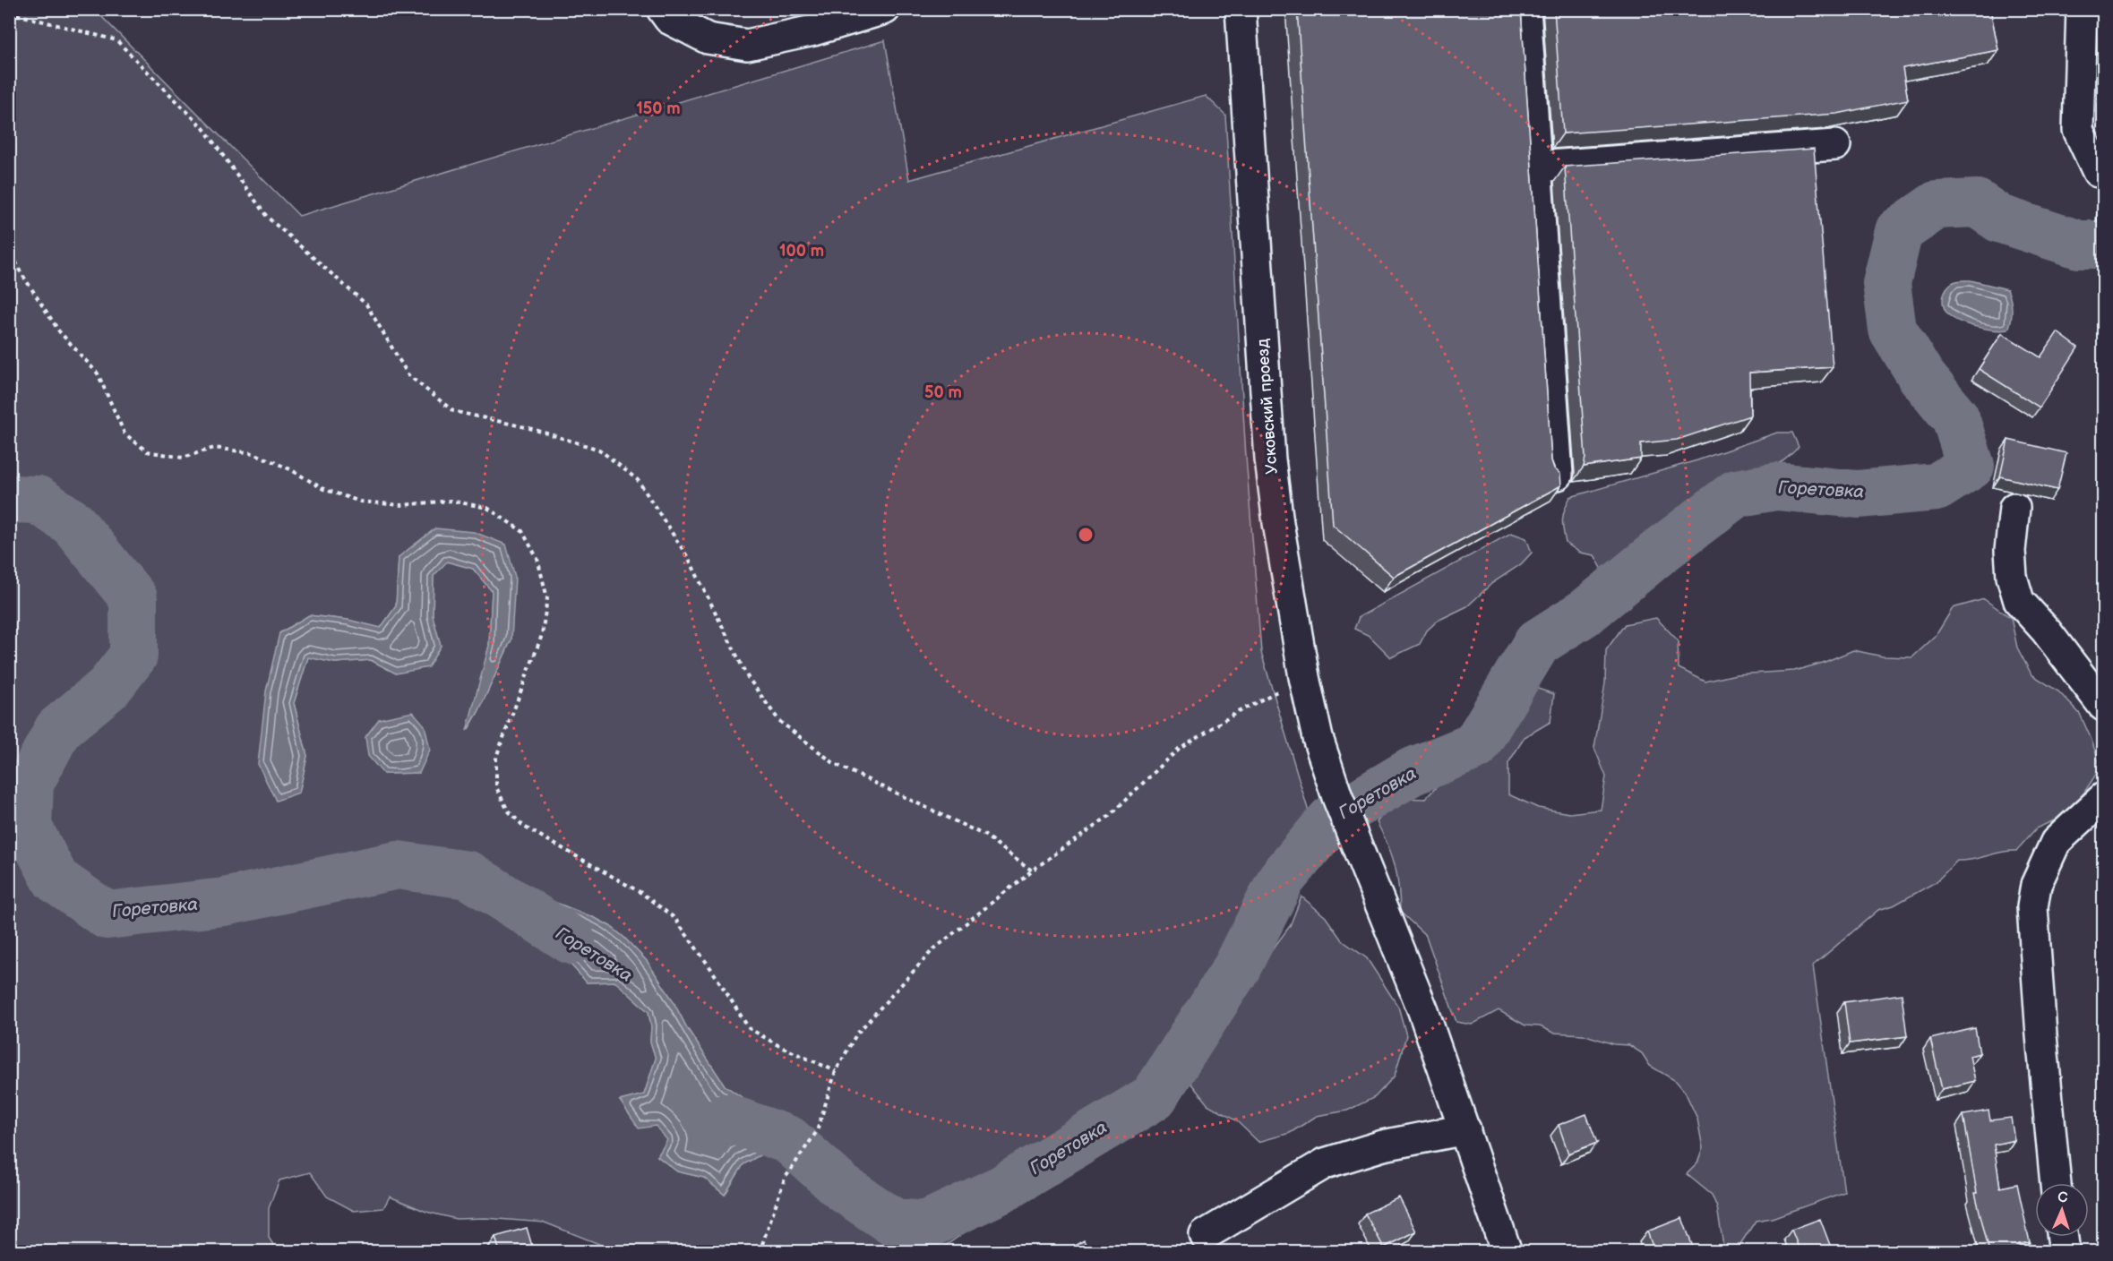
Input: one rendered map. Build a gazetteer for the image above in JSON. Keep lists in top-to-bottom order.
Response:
{
  "streets": {
    "street": ["Усковский проезд"]
  },
  "water": ["Горетовка"],
  "north": "top",
  "rings": ["150 m", "100 m", "50 m"]
}
